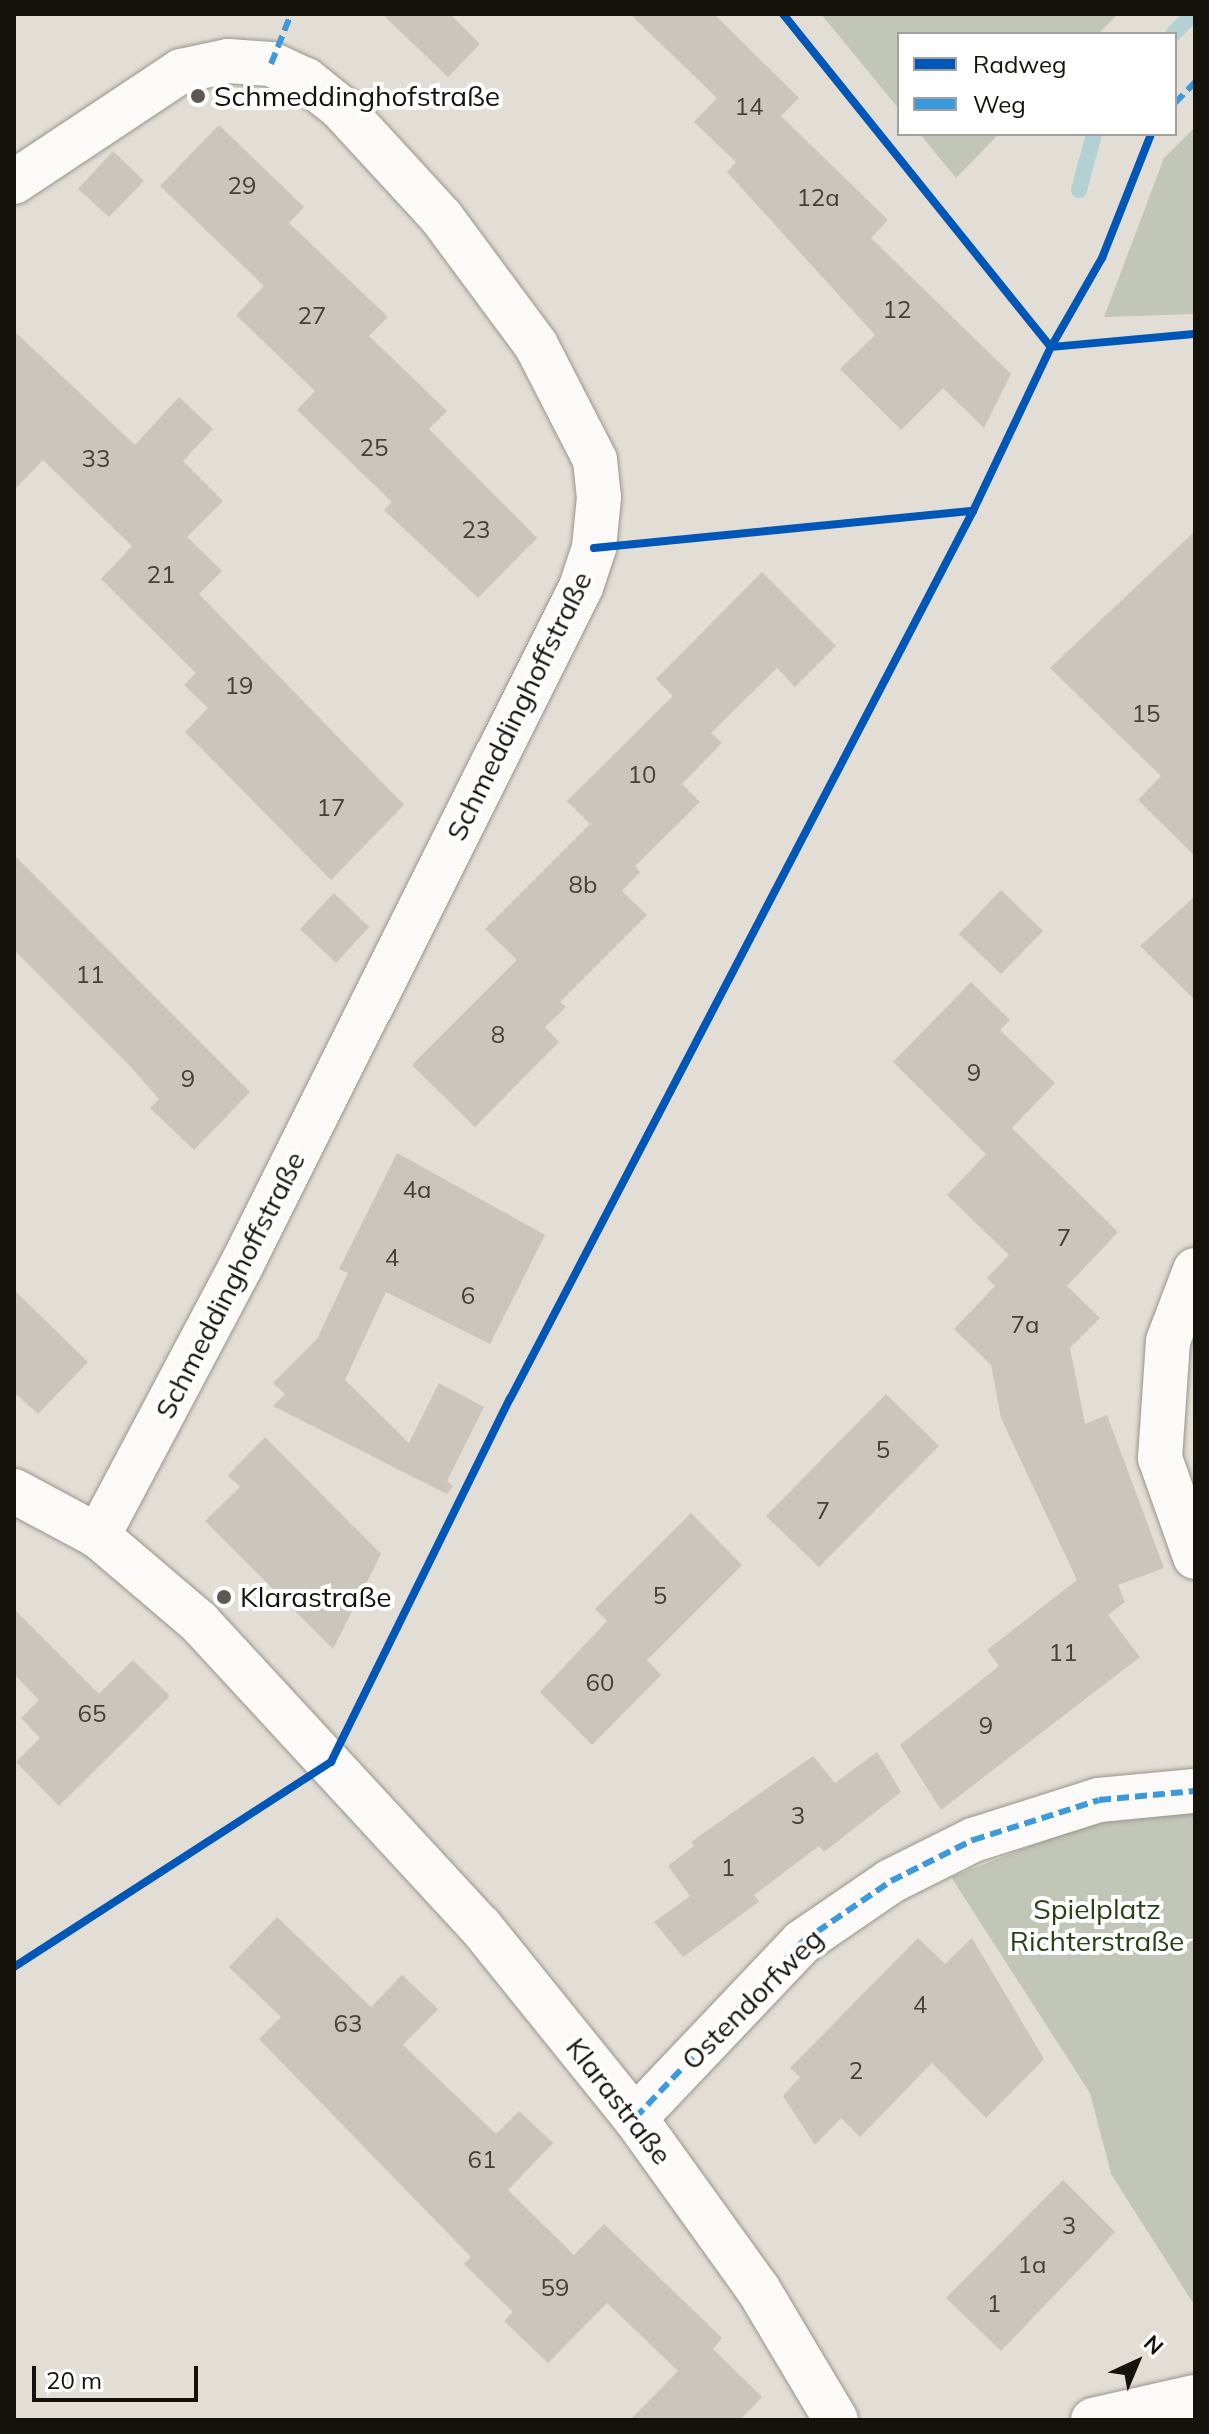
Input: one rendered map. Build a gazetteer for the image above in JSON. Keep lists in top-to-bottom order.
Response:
{
  "streets": {
    "street": ["Schmeddinghoffstraße", "Ostendorfweg", "Klarastraße"]
  },
  "crossings": [
    ["Schmeddinghoffstraße", "Klarastraße"],
    ["Ostendorfweg", "Klarastraße"]
  ],
  "parks": ["Spielplatz Richterstraße"],
  "places": ["Schmeddinghofstraße", "Klarastraße"],
  "house_numbers": [
    "14",
    "29",
    "12a",
    "12",
    "27",
    "25",
    "33",
    "23",
    "21",
    "19",
    "15",
    "10",
    "17",
    "8b",
    "11",
    "8",
    "9",
    "9",
    "4a",
    "7",
    "4",
    "6",
    "7a",
    "5",
    "7",
    "5",
    "11",
    "60",
    "65",
    "9",
    "3",
    "1",
    "4",
    "63",
    "2",
    "61",
    "3",
    "1a",
    "59",
    "1"
  ],
  "legend": ["Radweg", "Weg"],
  "scale_bar": "20 m",
  "north": "top right"
}
